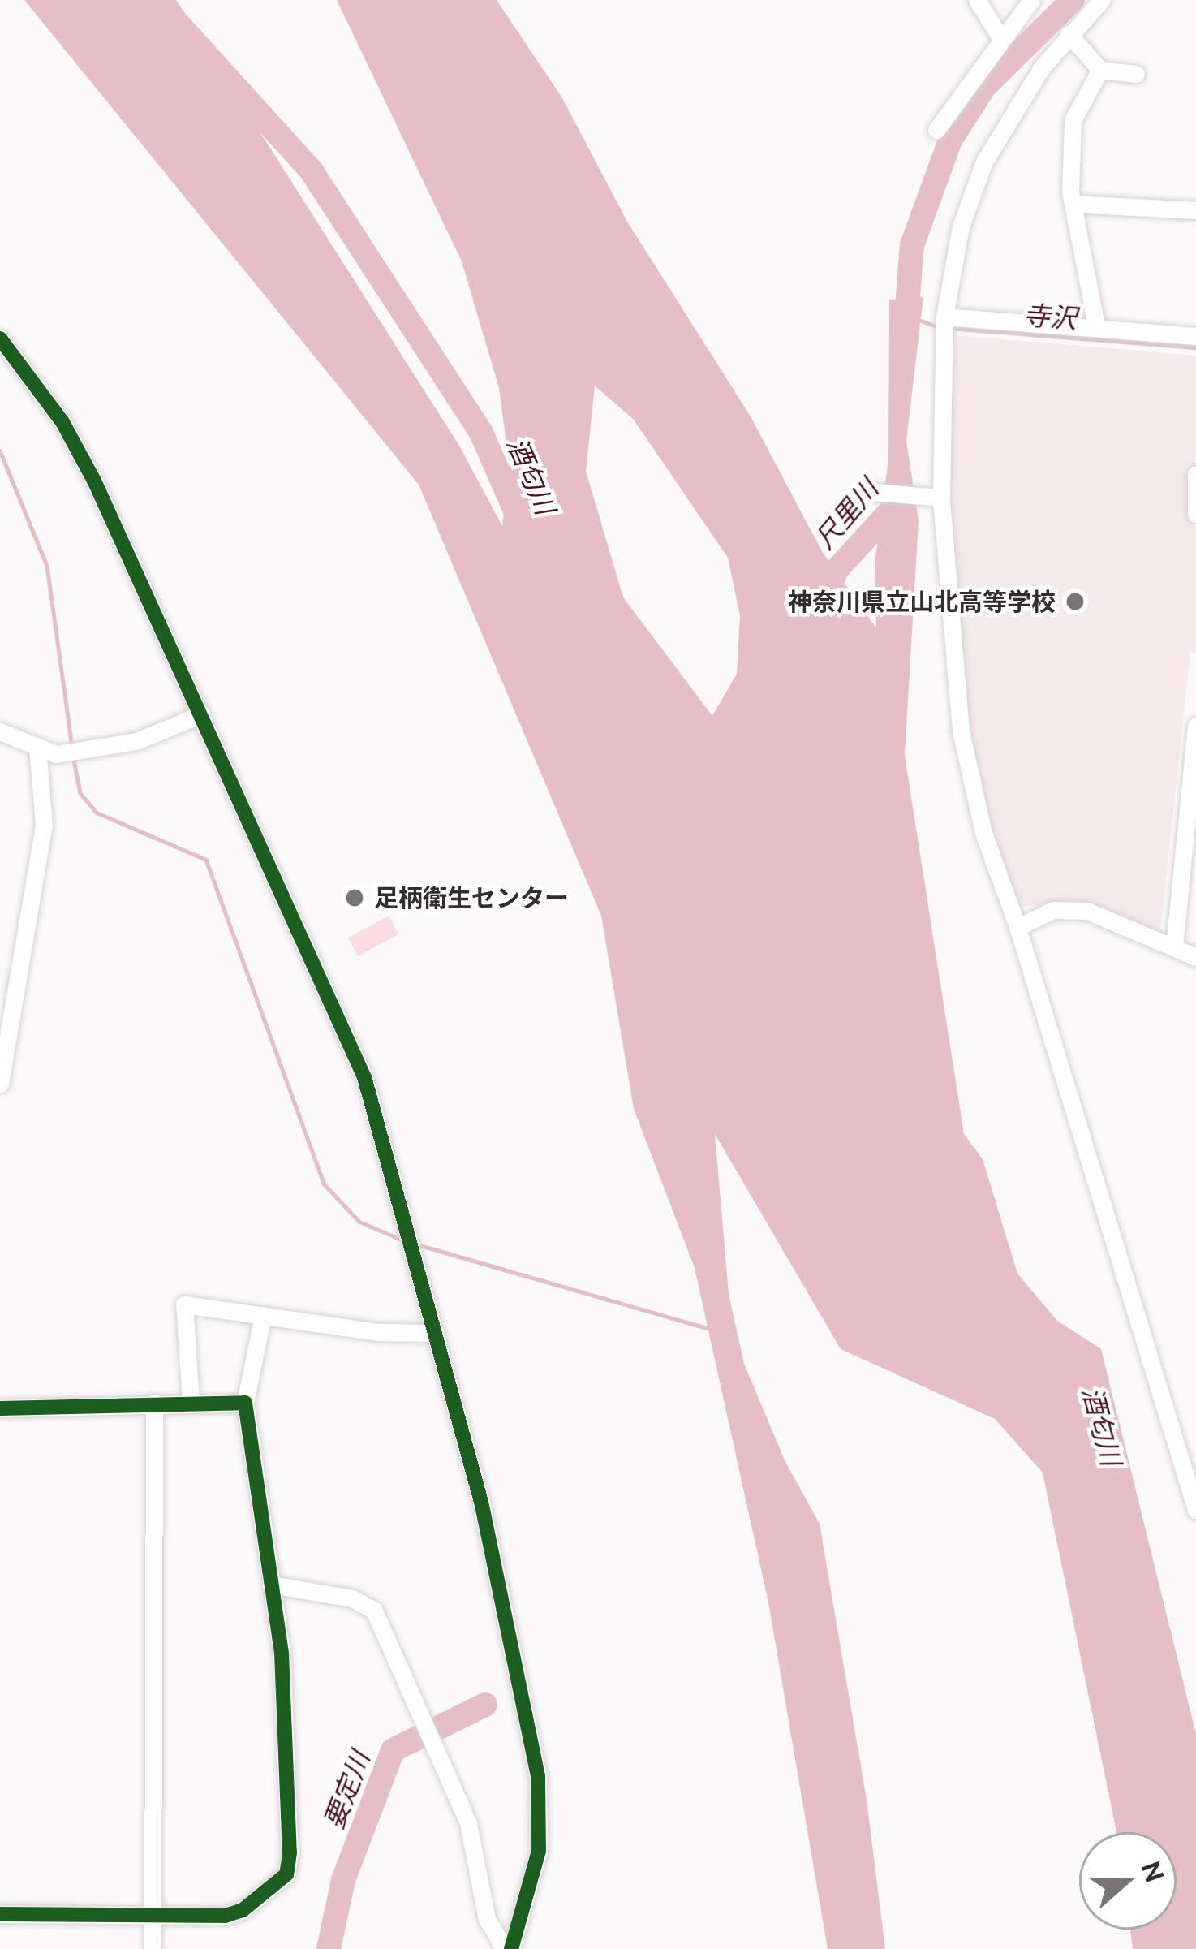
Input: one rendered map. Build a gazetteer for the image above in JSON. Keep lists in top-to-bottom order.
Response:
{
  "water": [
    "寺沢",
    "酒匂川",
    "尺里川",
    "要定川"
  ],
  "places": ["神奈川県立山北高等学校", "足柄衛生センター"],
  "north": "right"
}
